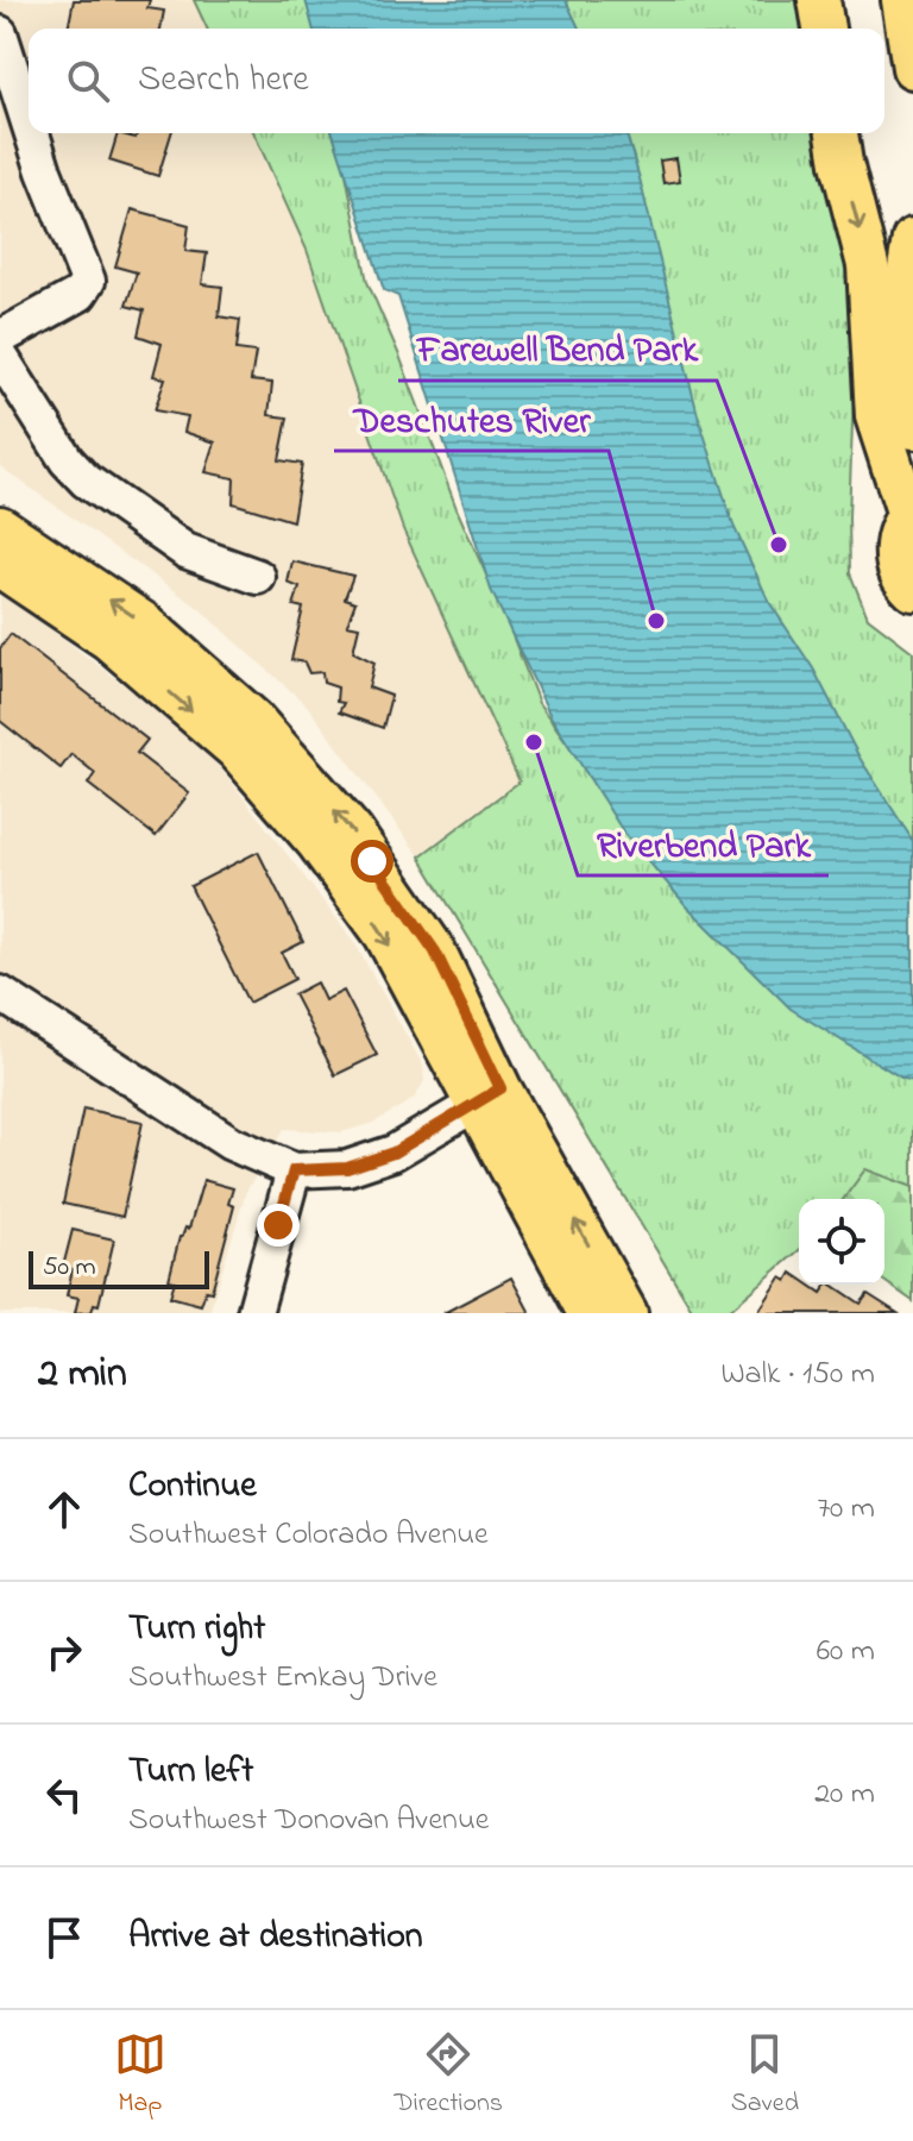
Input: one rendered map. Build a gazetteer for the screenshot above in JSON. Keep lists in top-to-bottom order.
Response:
{
  "places": ["Farewell Bend Park", "Deschutes River", "Riverbend Park"],
  "scale_bar": "50 m",
  "page": {
    "search": "Search here",
    "scale": "50 m",
    "heading": ["2 min", "Walk · 150 m"],
    "list": [
      ["Continue", "Southwest Colorado Avenue", "70 m"],
      ["Turn right", "Southwest Emkay Drive", "60 m"],
      ["Turn left", "Southwest Donovan Avenue", "20 m"],
      "Arrive at destination"
    ],
    "nav": ["Map", "Directions", "Saved"]
  }
}
